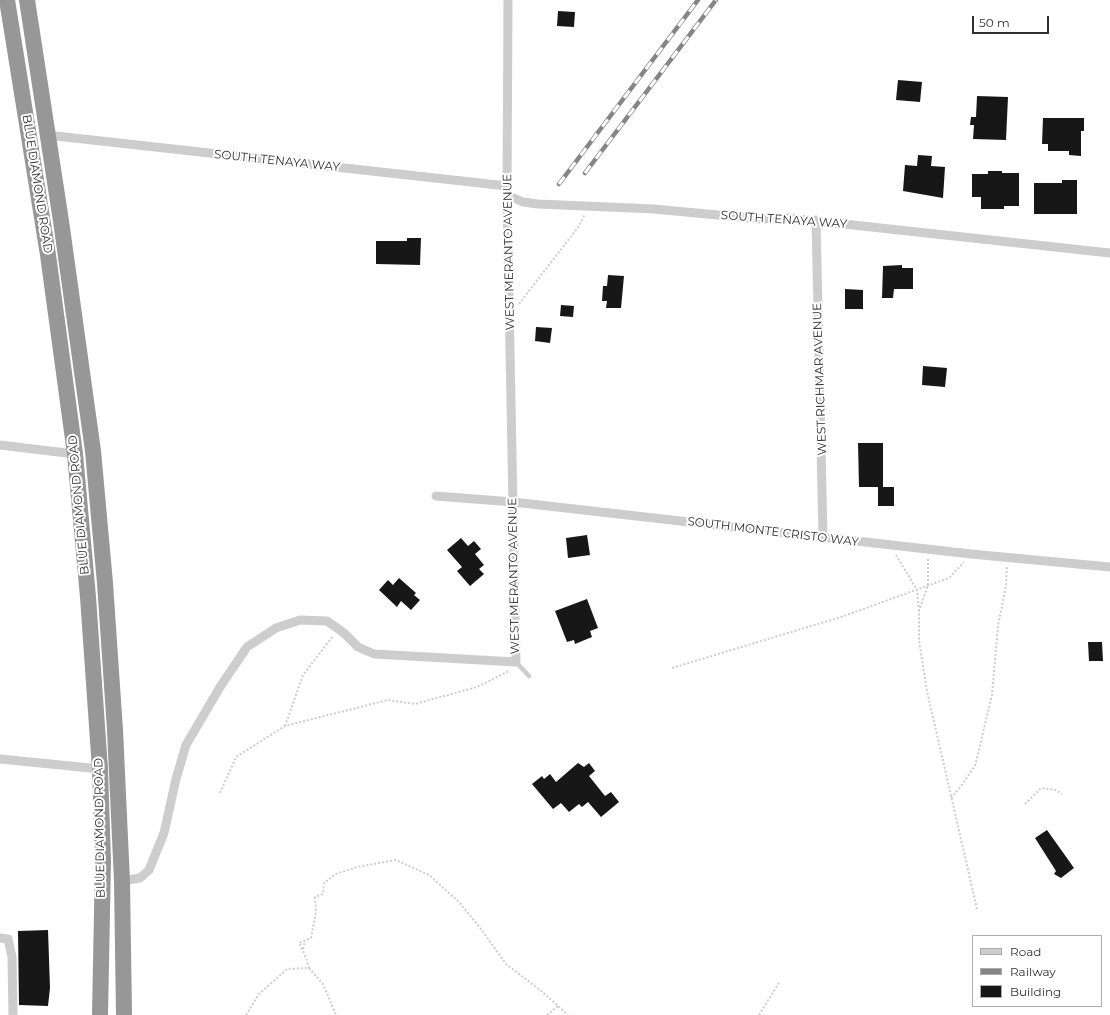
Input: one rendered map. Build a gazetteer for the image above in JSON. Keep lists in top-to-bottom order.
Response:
{
  "streets": {
    "highway": ["BLUE DIAMOND ROAD"],
    "street": [
      "SOUTH TENAYA WAY",
      "WEST MERANTO AVENUE",
      "WEST RICHMAR AVENUE",
      "SOUTH MONTE CRISTO WAY"
    ]
  },
  "crossings": [
    ["SOUTH TENAYA WAY", "BLUE DIAMOND ROAD"],
    ["SOUTH TENAYA WAY", "WEST MERANTO AVENUE"],
    ["SOUTH TENAYA WAY", "WEST RICHMAR AVENUE"],
    ["BLUE DIAMOND ROAD", "WEST MERANTO AVENUE"],
    ["WEST MERANTO AVENUE", "SOUTH MONTE CRISTO WAY"],
    ["WEST RICHMAR AVENUE", "SOUTH MONTE CRISTO WAY"]
  ],
  "legend": ["Road", "Railway", "Building"],
  "scale_bar": "50 m"
}
